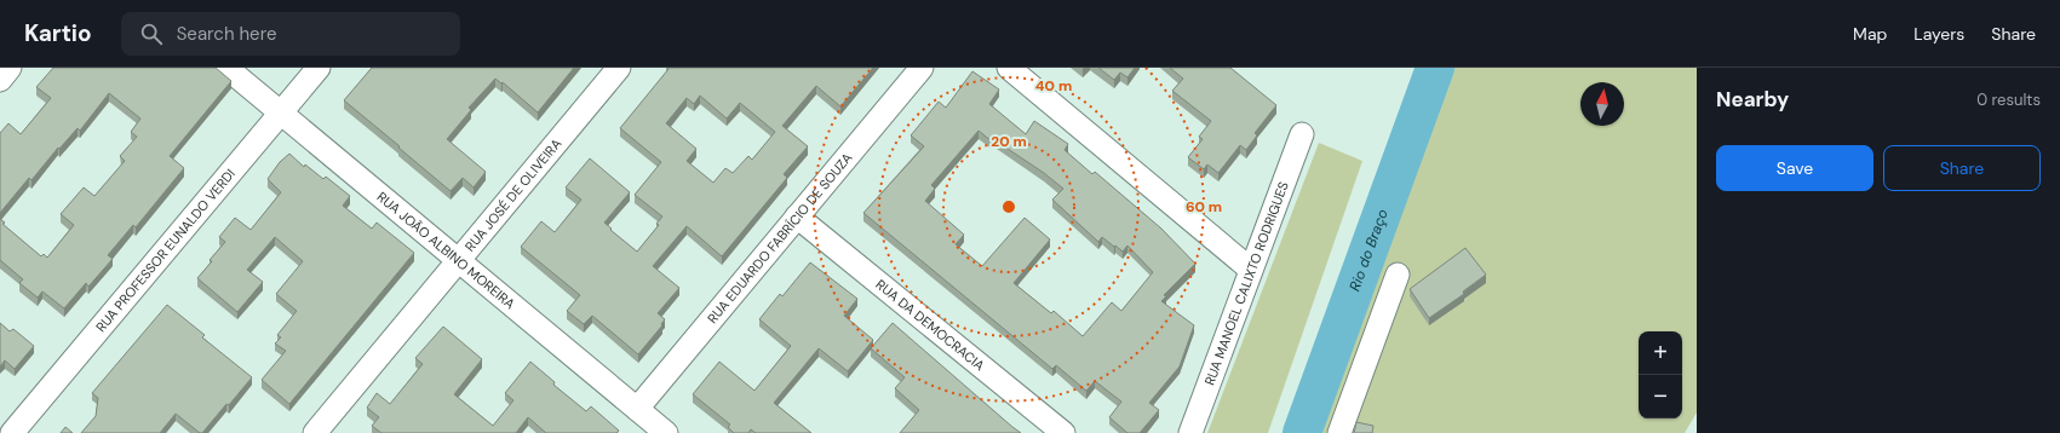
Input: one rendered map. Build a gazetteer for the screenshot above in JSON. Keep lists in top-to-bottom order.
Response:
{
  "streets": {
    "street": [
      "RUA JOSÉ DE OLIVEIRA",
      "RUA EDUARDO FABRÍCIO DE SOUZA",
      "RUA PROFESSOR EUNALDO VERDI",
      "RUA JOÃO ALBINO MOREIRA",
      "RUA MANOEL CALIXTO RODRIGUES",
      "RUA DA DEMOCRACIA"
    ]
  },
  "crossings": [
    ["RUA JOSÉ DE OLIVEIRA", "RUA JOÃO ALBINO MOREIRA"],
    ["RUA EDUARDO FABRÍCIO DE SOUZA", "RUA JOÃO ALBINO MOREIRA"],
    ["RUA EDUARDO FABRÍCIO DE SOUZA", "RUA DA DEMOCRACIA"],
    ["RUA PROFESSOR EUNALDO VERDI", "RUA JOÃO ALBINO MOREIRA"]
  ],
  "water": ["Rio do Braço"],
  "north": "top",
  "page": {
    "header": "Kartio",
    "search": "Search here",
    "nav": ["Map", "Layers", "Share"],
    "heading": ["Nearby", "0 results"],
    "buttons": ["Save", "Share"],
    "map_buttons": ["+", "−"]
  },
  "rings": ["40 m", "20 m", "60 m"]
}
